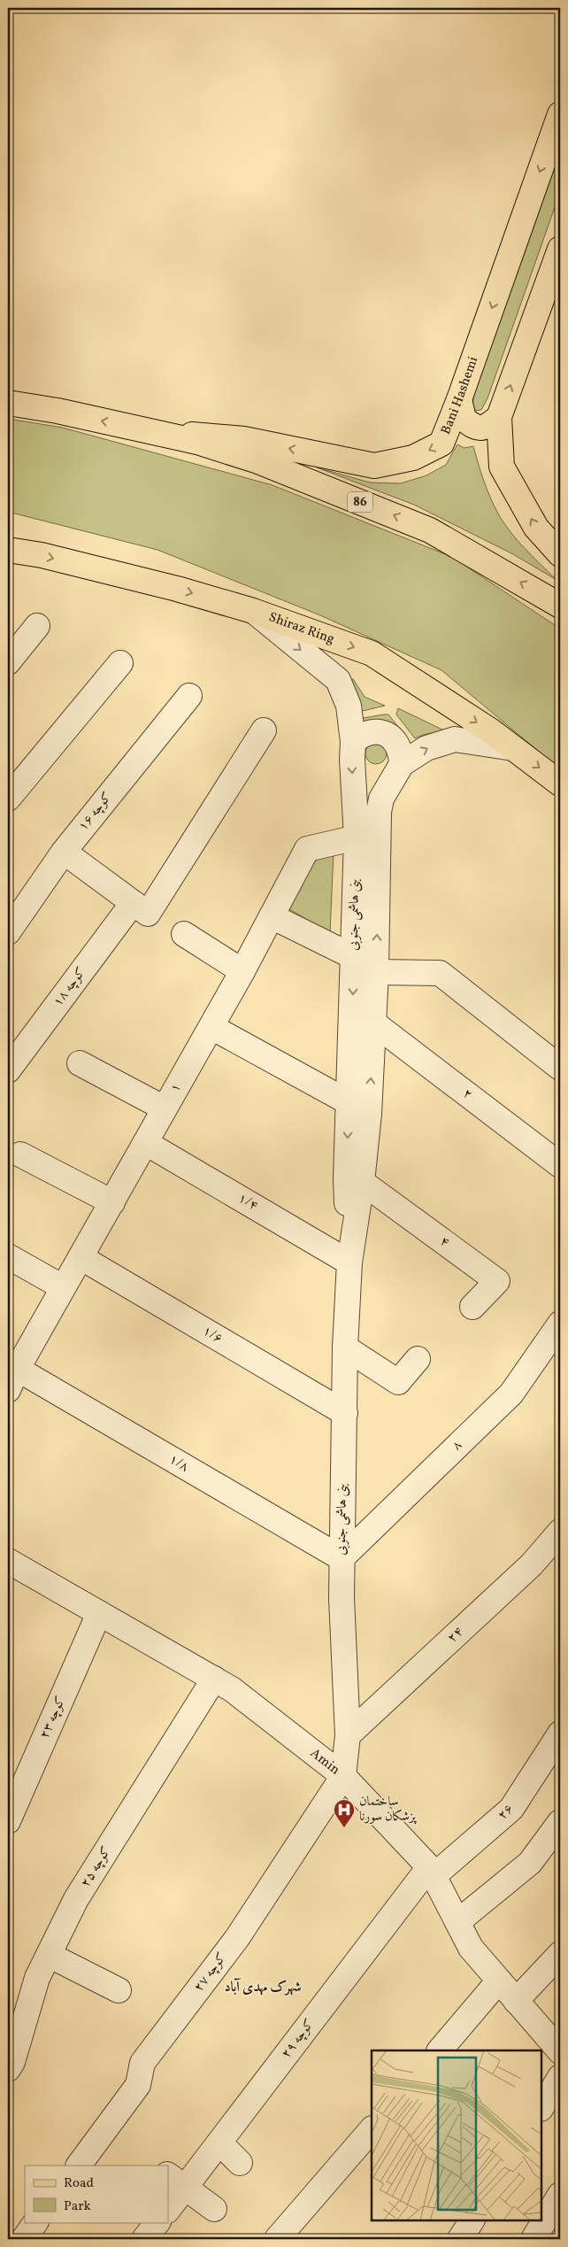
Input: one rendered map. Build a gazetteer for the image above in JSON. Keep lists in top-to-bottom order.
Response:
{
  "streets": {
    "main road": ["Bani Hashemi", "86", "Shiraz Ring"],
    "street": [
      "کوچه ۱۶",
      "بنی هاشمی جنوبی",
      "کوچه ۱۸",
      "۱",
      "۲",
      "۱/۴",
      "۴",
      "۱/۶",
      "۸",
      "۱/۸",
      "۲۴",
      "کوچه ۲۳",
      "Amin",
      "۲۶",
      "کوچه ۲۵",
      "کوچه ۲۷",
      "کوچه ۲۹"
    ]
  },
  "crossings": [
    ["Bani Hashemi", "86"],
    ["Shiraz Ring", "بنی هاشمی جنوبی"],
    ["بنی هاشمی جنوبی", "۱"],
    ["بنی هاشمی جنوبی", "۲"],
    ["بنی هاشمی جنوبی", "۱/۴"],
    ["بنی هاشمی جنوبی", "۴"],
    ["بنی هاشمی جنوبی", "۱/۶"],
    ["بنی هاشمی جنوبی", "۸"],
    ["بنی هاشمی جنوبی", "۱/۸"],
    ["بنی هاشمی جنوبی", "۲۴"],
    ["بنی هاشمی جنوبی", "Amin"],
    ["بنی هاشمی جنوبی", "کوچه ۲۷"],
    ["۱", "۱/۴"],
    ["۱", "۱/۶"],
    ["۱", "۱/۸"],
    ["۸", "۱/۸"],
    ["کوچه ۲۳", "Amin"],
    ["Amin", "۲۶"],
    ["Amin", "کوچه ۲۵"],
    ["Amin", "کوچه ۲۷"],
    ["Amin", "کوچه ۲۹"],
    ["۲۶", "کوچه ۲۹"]
  ],
  "districts": ["شهرک مهدی آباد"],
  "places": {
    "hospital": ["ساختمان پزشکان سورنا"]
  },
  "legend": ["Road", "Park"]
}
